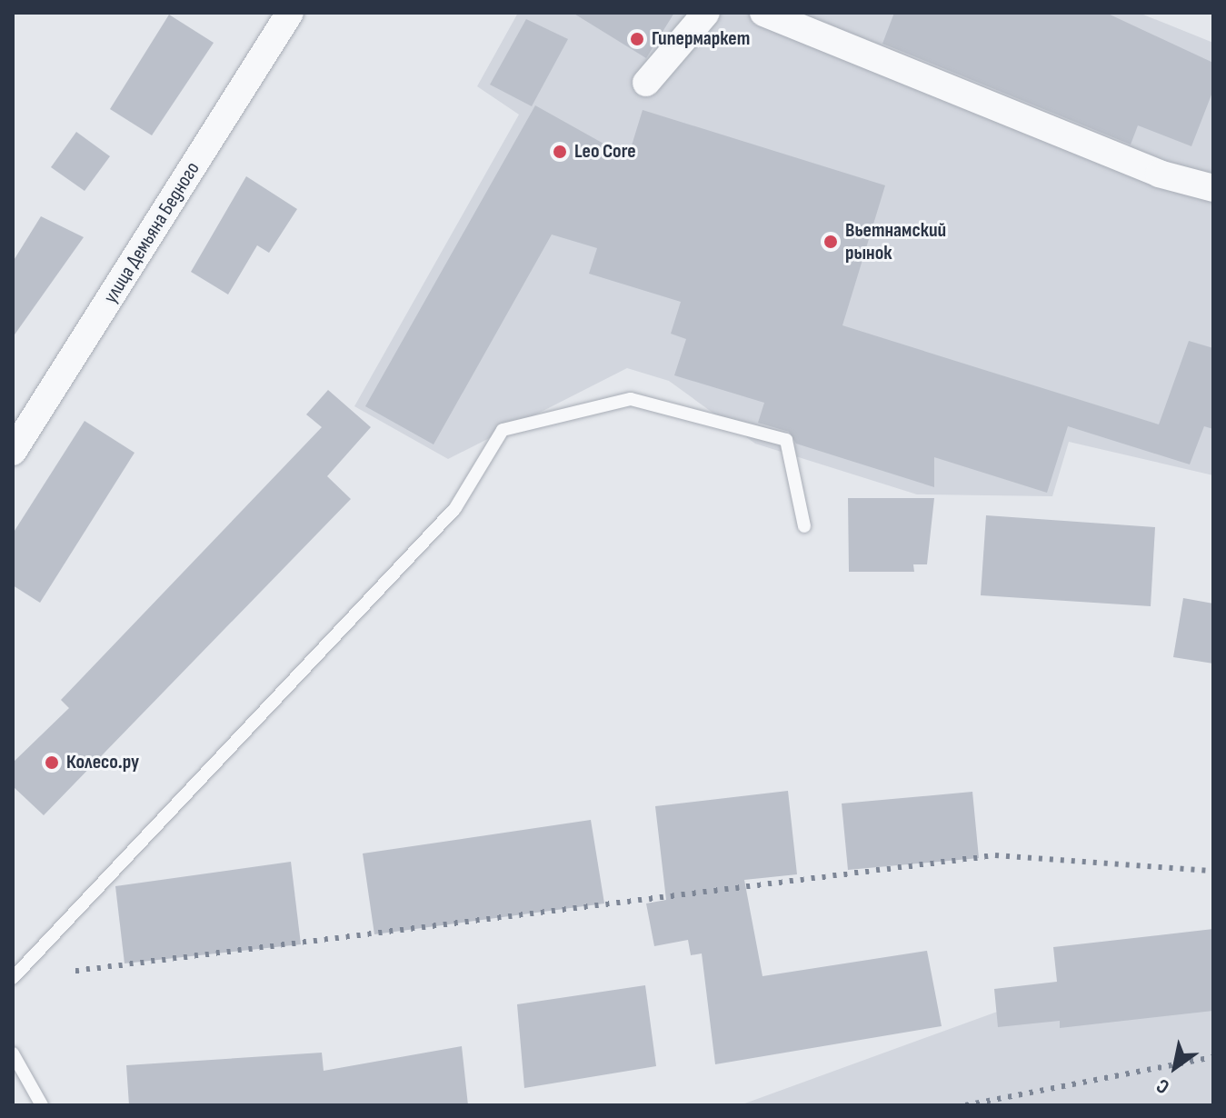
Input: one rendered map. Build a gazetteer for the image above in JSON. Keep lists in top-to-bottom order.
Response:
{
  "streets": {
    "street": ["улица Демьяна Бедного"]
  },
  "places": [
    "Гипермаркет",
    "Leo Core",
    "Вьетнамский рынок",
    "Колесо.ру"
  ],
  "north": "bottom left"
}
